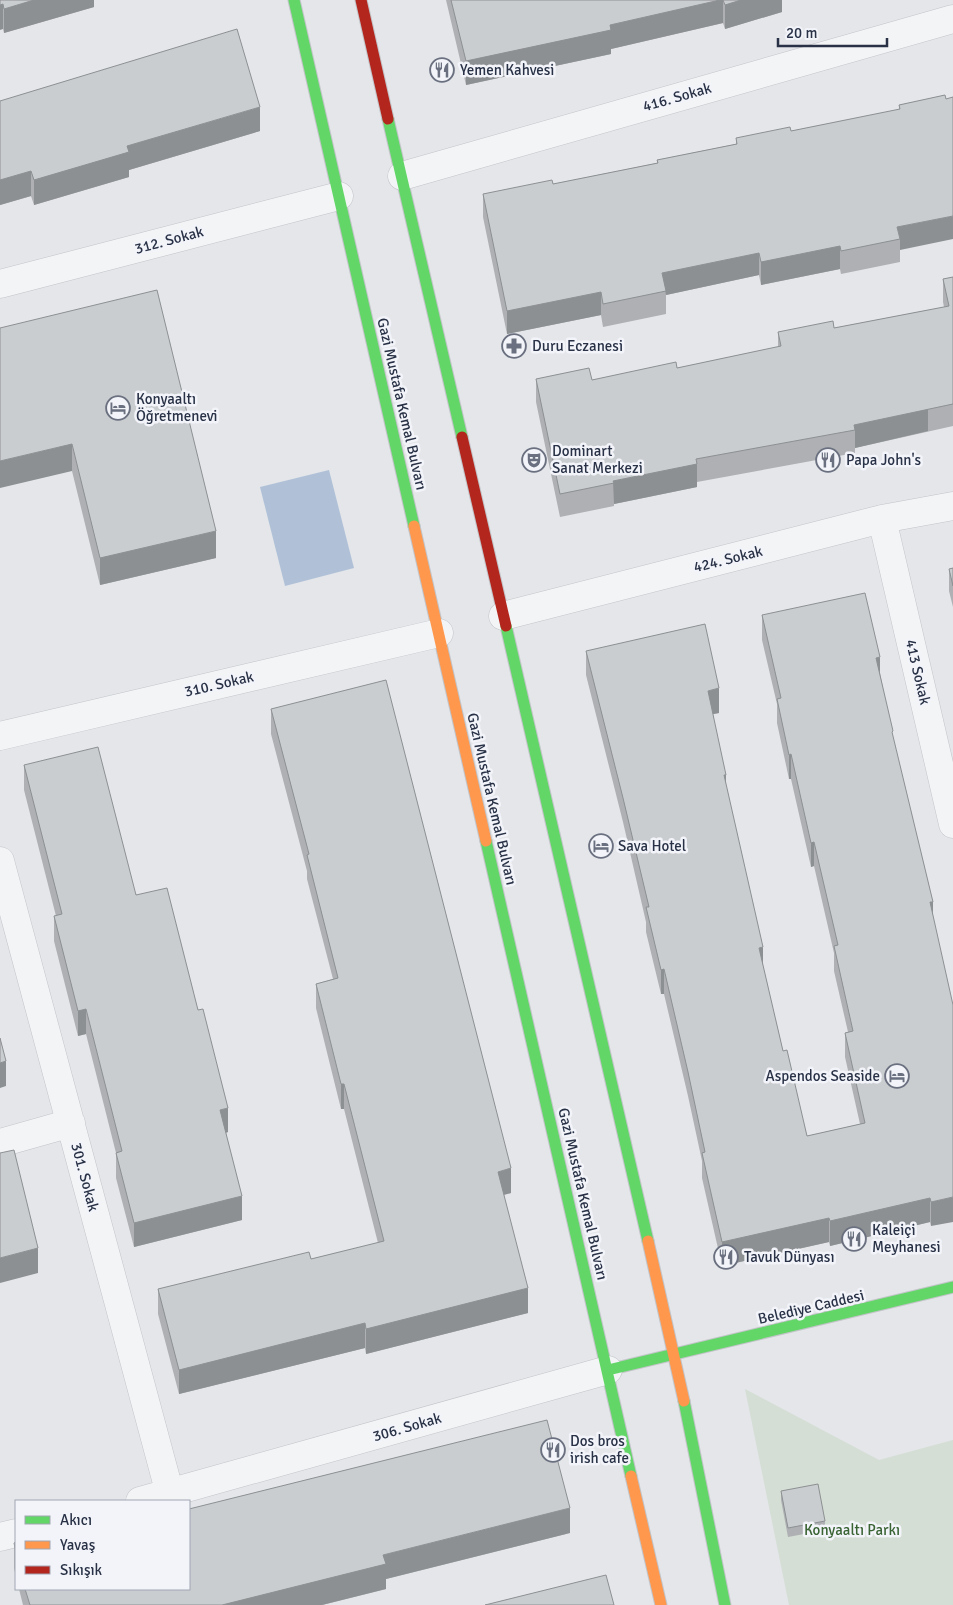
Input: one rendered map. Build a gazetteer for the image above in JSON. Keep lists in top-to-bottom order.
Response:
{
  "streets": {
    "main road": ["Gazi Mustafa Kemal Bulvarı", "Belediye Caddesi", "306. Sokak"],
    "street": [
      "416. Sokak",
      "312. Sokak",
      "424. Sokak",
      "413 Sokak",
      "310. Sokak",
      "301. Sokak"
    ]
  },
  "crossings": [
    ["312. Sokak", "Gazi Mustafa Kemal Bulvarı"],
    ["Gazi Mustafa Kemal Bulvarı", "310. Sokak"],
    ["Gazi Mustafa Kemal Bulvarı", "306. Sokak"],
    ["424. Sokak", "413 Sokak"],
    ["301. Sokak", "306. Sokak"],
    ["Belediye Caddesi", "306. Sokak"]
  ],
  "parks": ["Konyaaltı Parkı"],
  "places": {
    "restaurant": [
      "Yemen Kahvesi",
      "Papa John's",
      "Kaleiçi Meyhanesi",
      "Tavuk Dünyası",
      "Dos bros irish cafe"
    ],
    "pharmacy": ["Duru Eczanesi"],
    "hotel": ["Konyaaltı Öğretmenevi", "Sava Hotel", "Aspendos Seaside"],
    "theatre": ["Dominart Sanat Merkezi"]
  },
  "legend": ["Akıcı", "Yavaş", "Sıkışık"],
  "scale_bar": "20 m"
}
